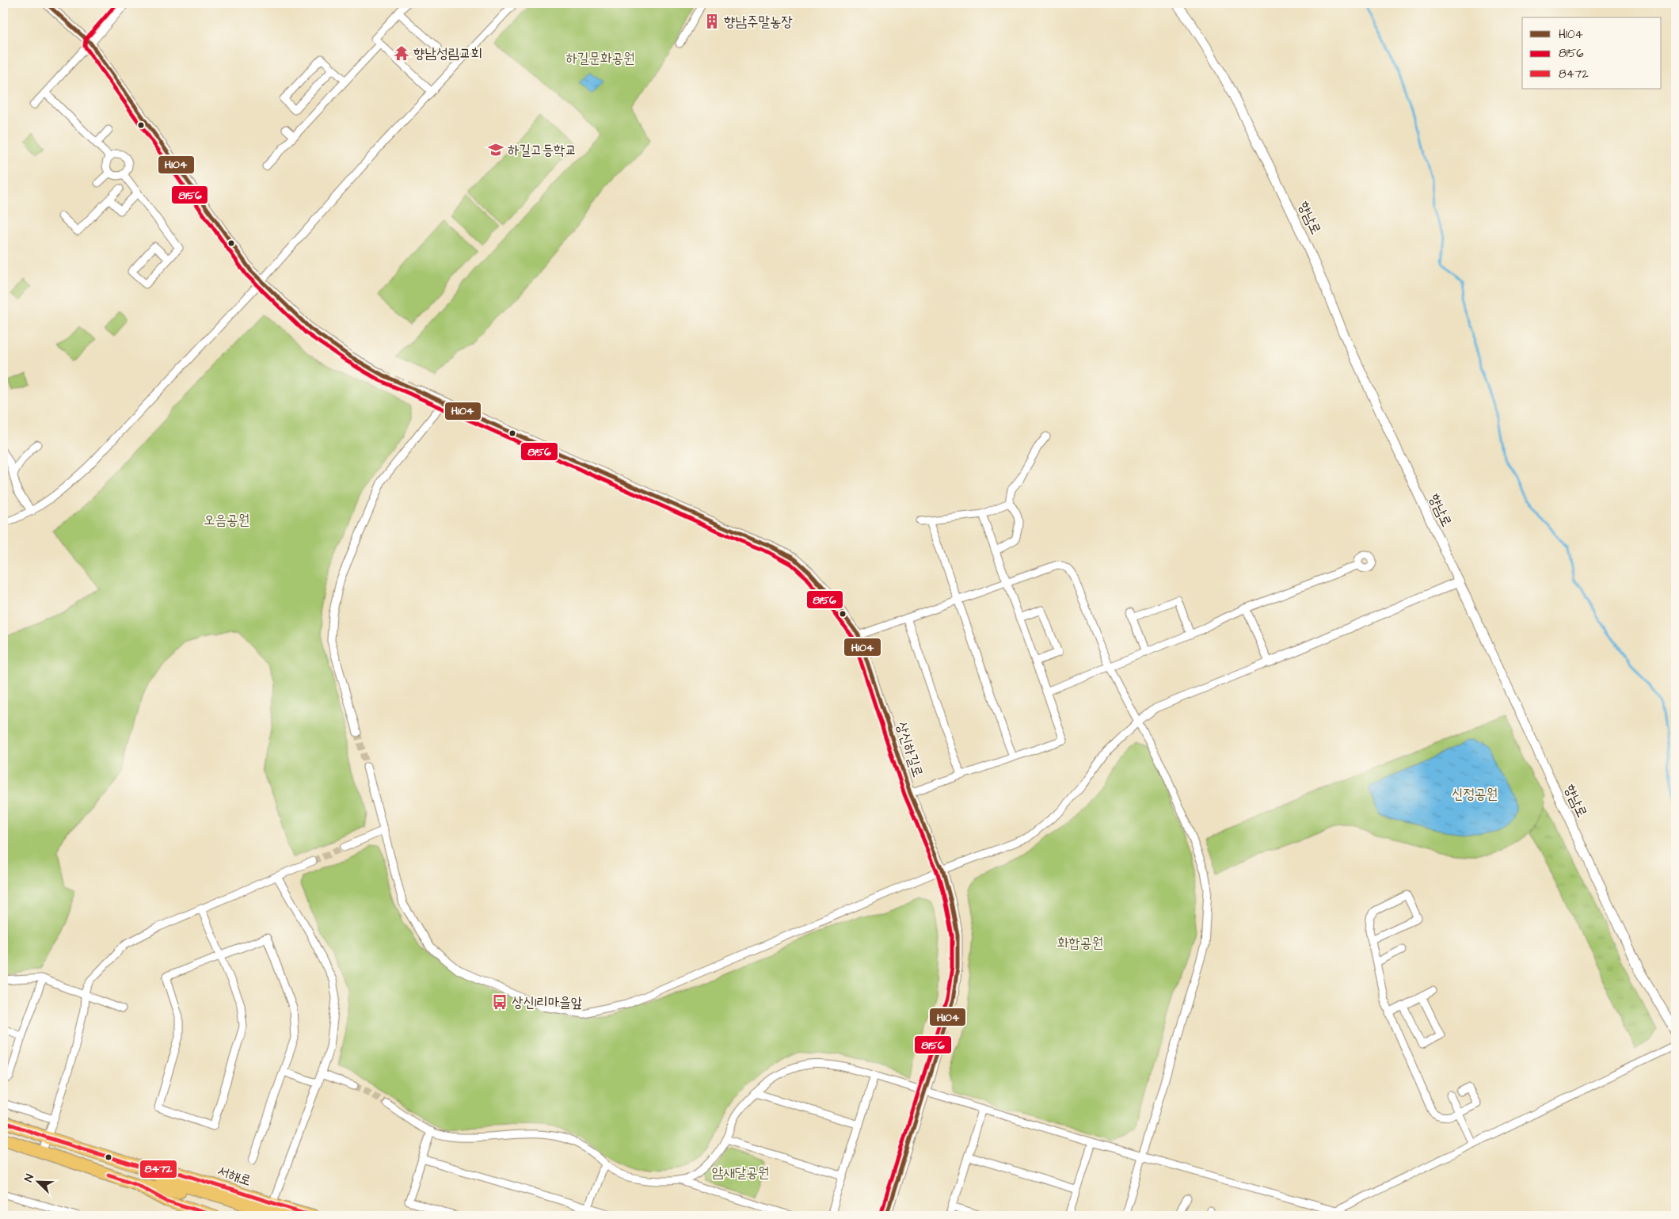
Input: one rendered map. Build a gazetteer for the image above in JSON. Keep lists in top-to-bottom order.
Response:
{
  "streets": {
    "main road": ["서해로"],
    "street": ["향남로", "상신하길로"]
  },
  "parks": [
    "하길문화공원",
    "오음공원",
    "신정공원",
    "화합공원",
    "암새달공원"
  ],
  "places": {
    "building": ["향남주말농장"],
    "temple": ["향남성림교회"],
    "school or university": ["하길고등학교"],
    "bus stop": ["상신1리마을앞"]
  },
  "lines": ["transit line H104", "transit line 8156", "transit line 8472"],
  "legend": ["H104", "8156", "8472"],
  "north": "top left"
}
